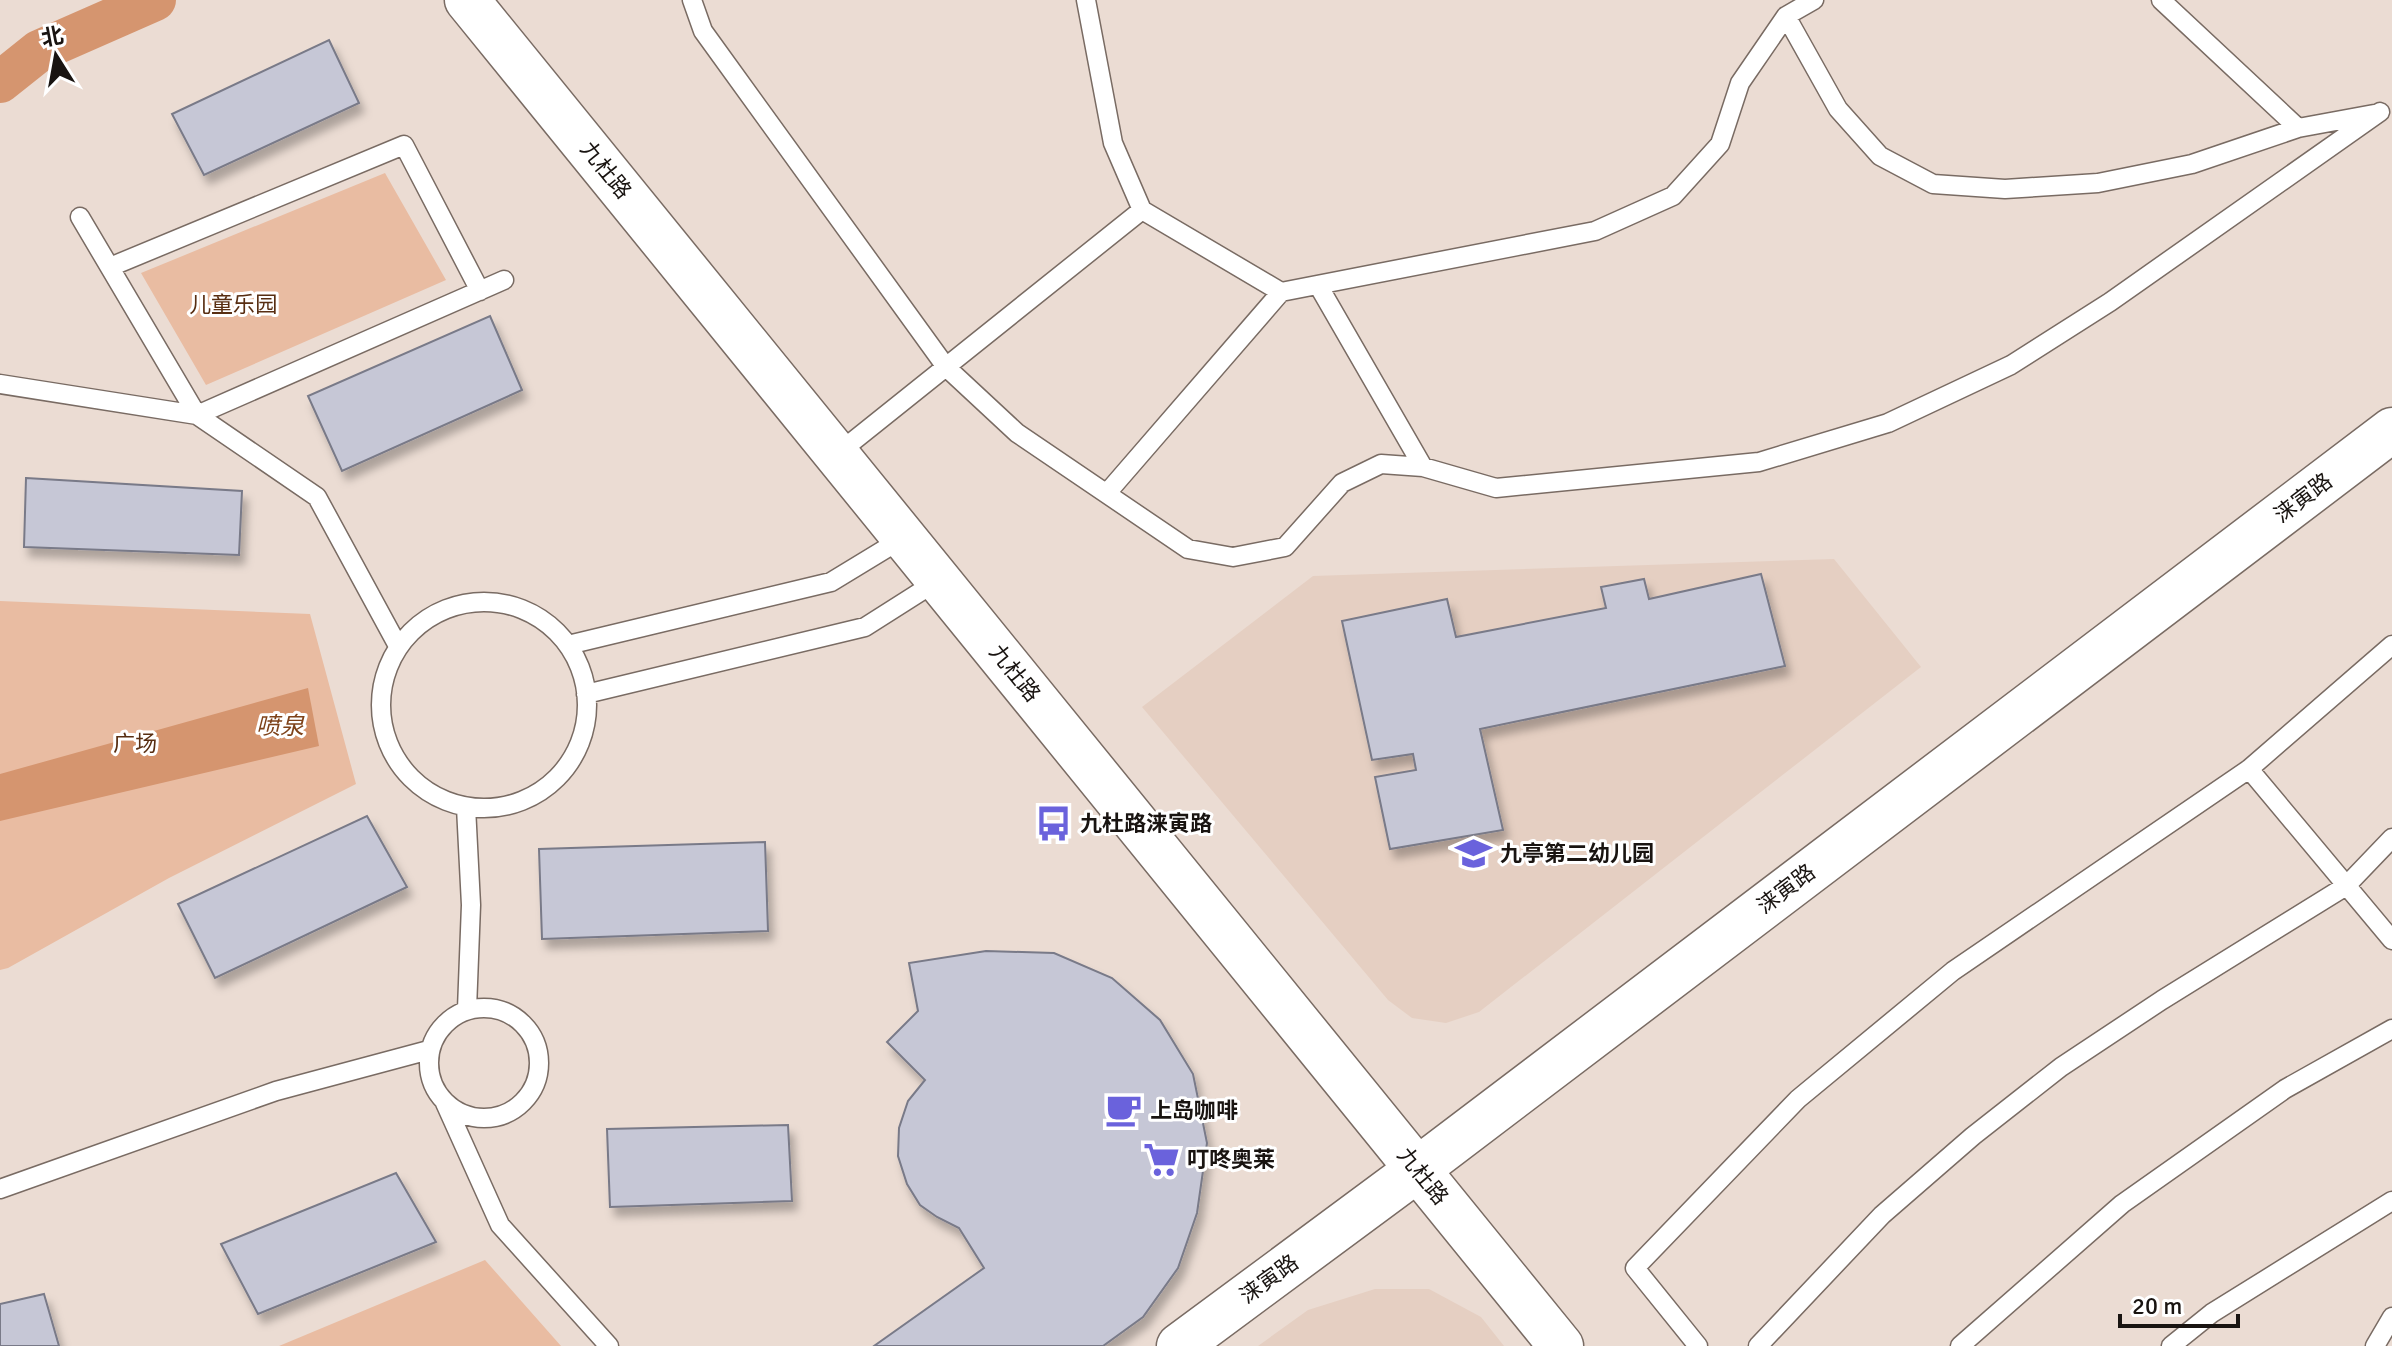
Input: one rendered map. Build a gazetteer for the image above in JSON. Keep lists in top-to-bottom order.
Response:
{
  "streets": {
    "street": ["九杜路", "涞寅路"]
  },
  "crossings": [
    ["九杜路", "涞寅路"]
  ],
  "water": ["喷泉"],
  "parks": ["儿童乐园", "广场"],
  "places": {
    "bus stop": ["九杜路涞寅路"],
    "school or university": ["九亭第二幼儿园"],
    "cafe": ["上岛咖啡"],
    "supermarket": ["叮咚奥莱"]
  },
  "scale_bar": "20 m",
  "north": "top"
}
